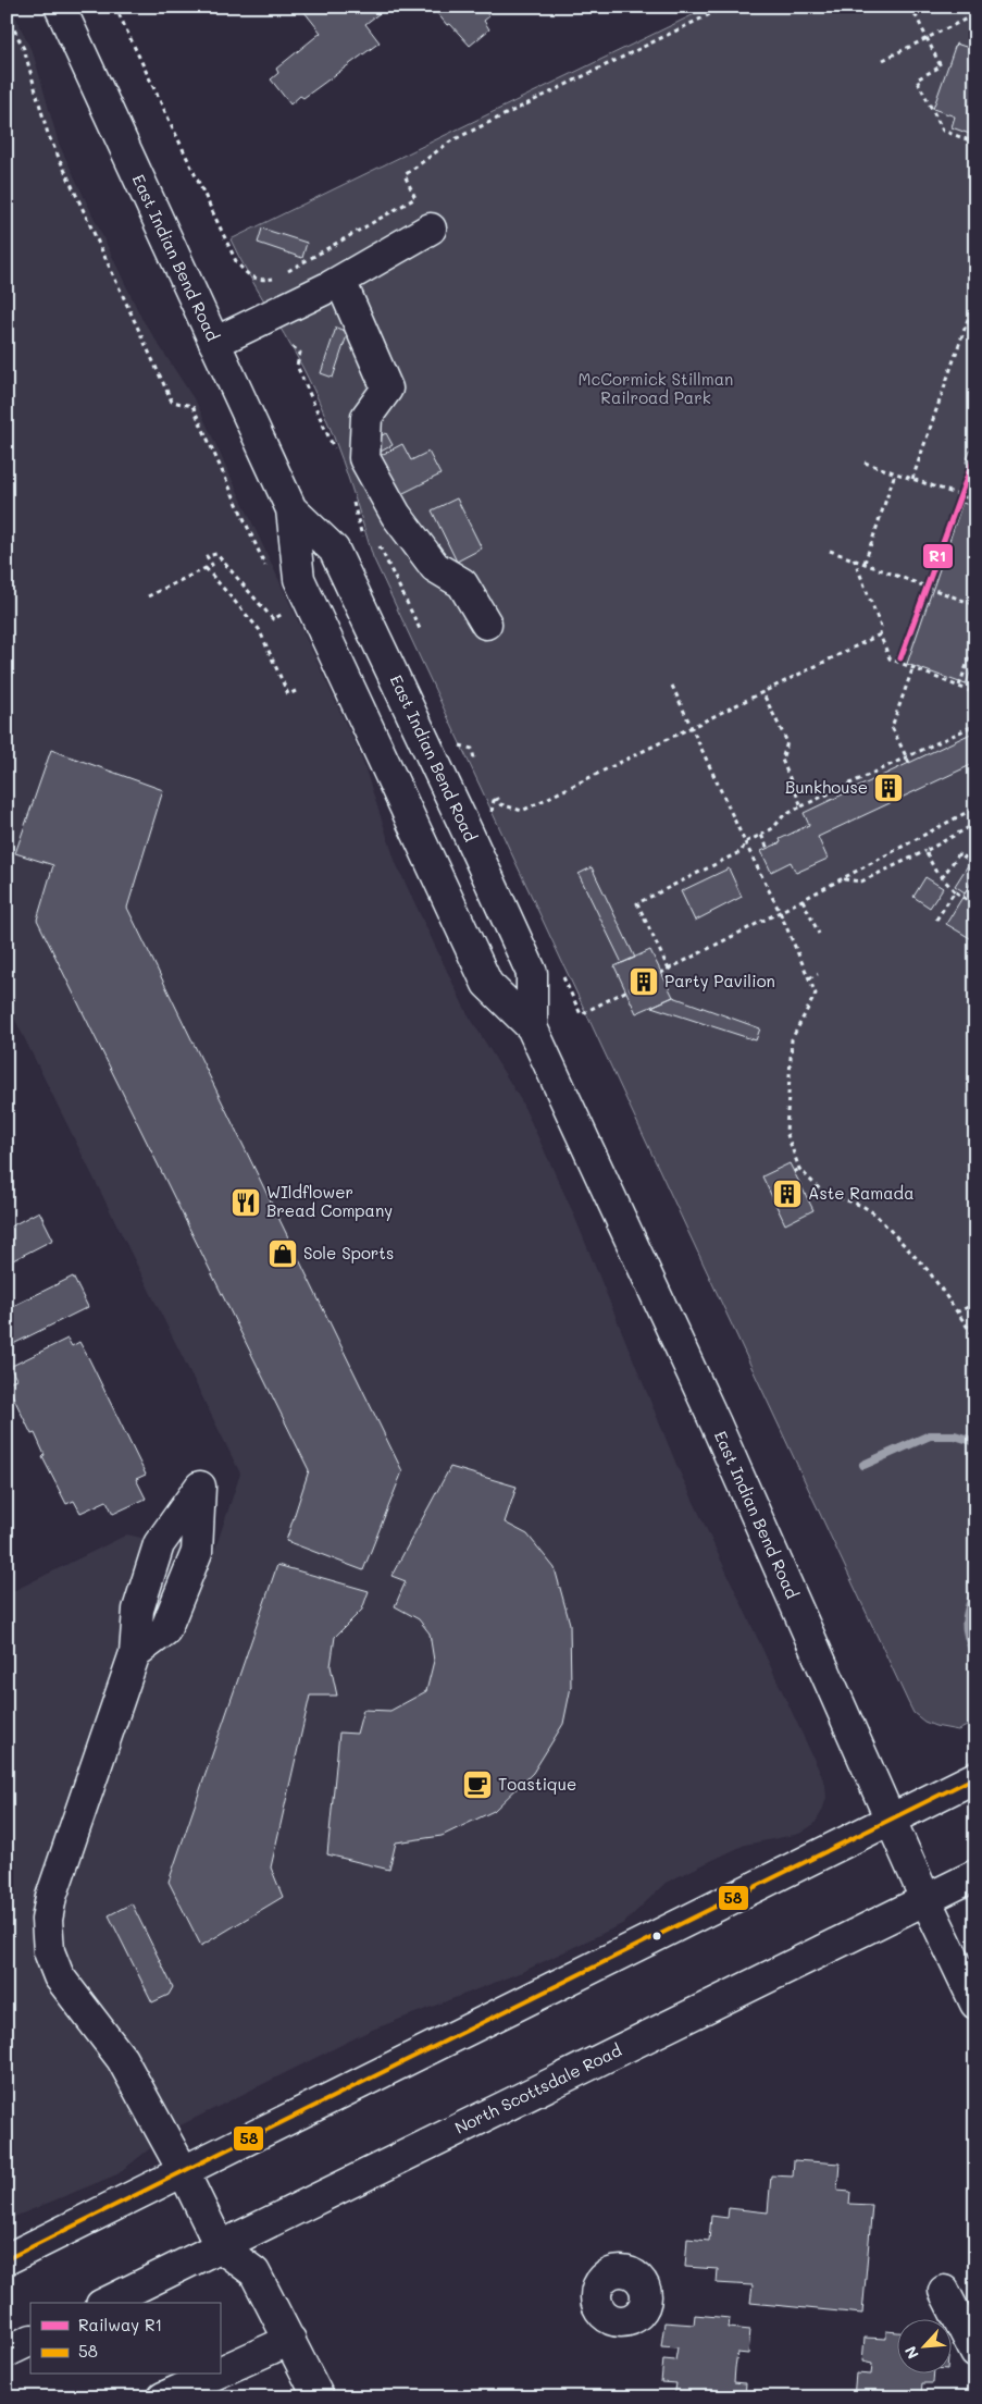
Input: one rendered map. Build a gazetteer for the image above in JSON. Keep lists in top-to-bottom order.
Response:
{
  "streets": {
    "main road": ["East Indian Bend Road", "North Scottsdale Road"]
  },
  "crossings": [
    ["East Indian Bend Road", "North Scottsdale Road"]
  ],
  "parks": ["McCormick Stillman Railroad Park"],
  "places": {
    "building": ["Bunkhouse", "Party Pavilion", "Aste Ramada"],
    "restaurant": ["WIldflower Bread Company"],
    "shop": ["Sole Sports"],
    "cafe": ["Toastique"]
  },
  "lines": ["rail line R1", "transit line 58"],
  "legend": ["Railway R1", "58"],
  "north": "bottom left"
}
